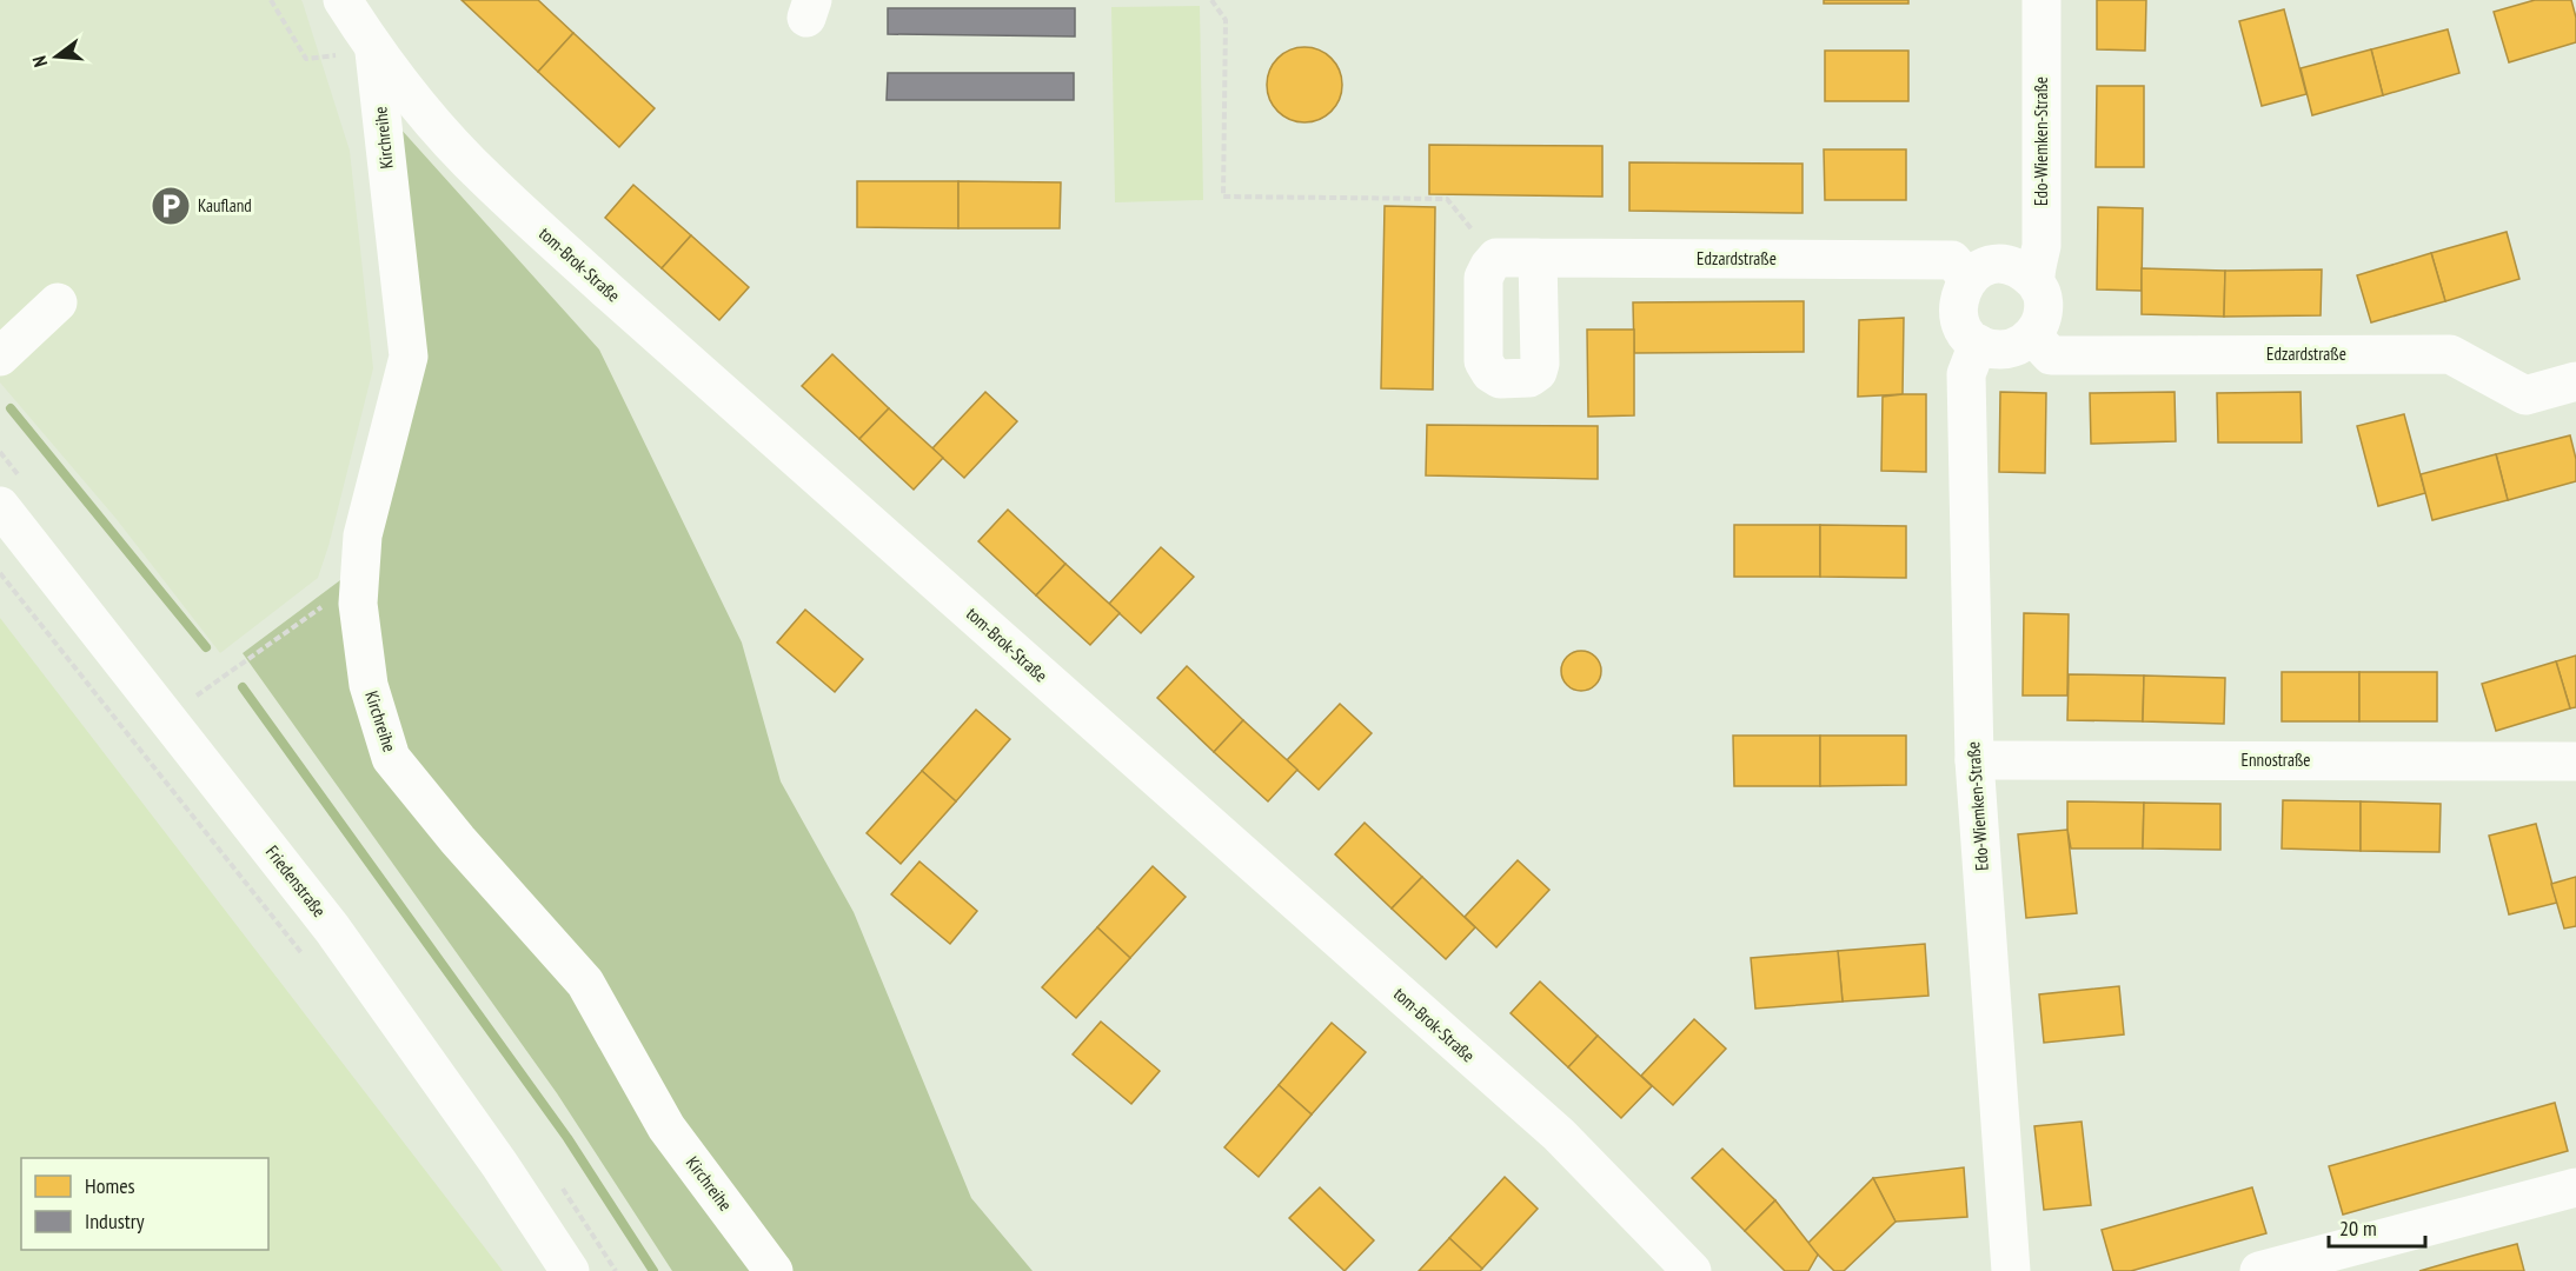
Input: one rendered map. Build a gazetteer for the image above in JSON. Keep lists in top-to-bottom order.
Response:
{
  "streets": {
    "street": [
      "Kirchreihe",
      "Edo-Wiemken-Straße",
      "Edzardstraße",
      "tom-Brok-Straße",
      "Ennostraße",
      "Friedenstraße"
    ]
  },
  "crossings": [
    ["Kirchreihe", "tom-Brok-Straße"],
    ["Edo-Wiemken-Straße", "Edzardstraße"],
    ["Edo-Wiemken-Straße", "Ennostraße"]
  ],
  "places": {
    "parking": ["Kaufland"]
  },
  "legend": ["Homes", "Industry"],
  "scale_bar": "20 m",
  "north": "left"
}
